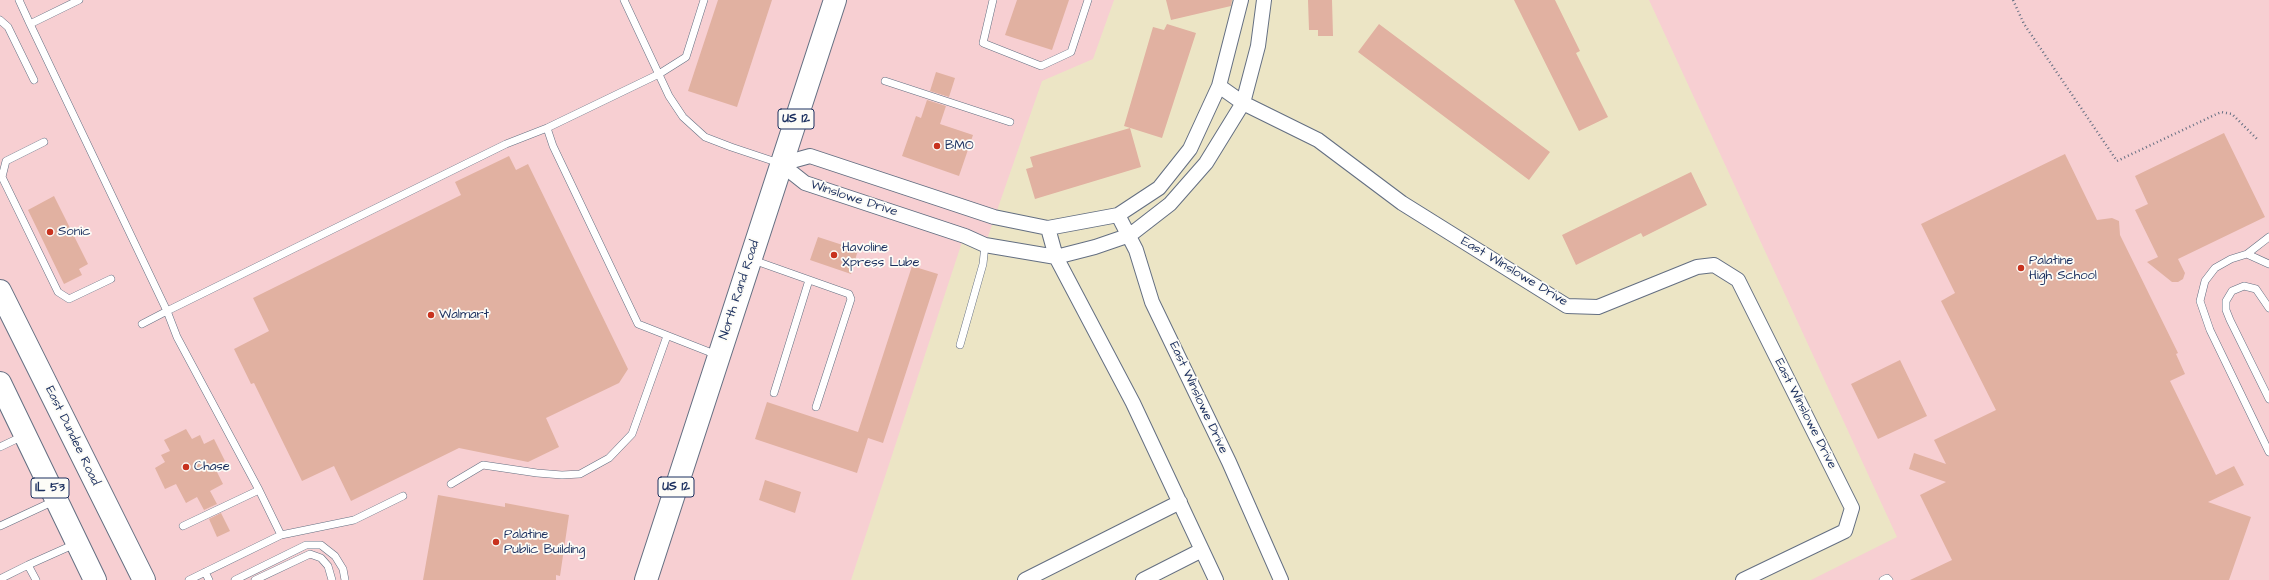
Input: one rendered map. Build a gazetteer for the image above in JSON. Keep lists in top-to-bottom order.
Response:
{
  "streets": {
    "main road": [
      "US 12",
      "North Rand Road",
      "East Dundee Road",
      "IL 53"
    ],
    "street": ["Winslowe Drive", "East Winslowe Drive"]
  },
  "crossings": [
    ["Winslowe Drive", "East Winslowe Drive"],
    ["Winslowe Drive", "North Rand Road"]
  ],
  "places": [
    "BMO",
    "Sonic",
    "Havoline Xpress Lube",
    "Palatine High School",
    "Walmart",
    "Chase",
    "Palatine Public Building"
  ]
}
